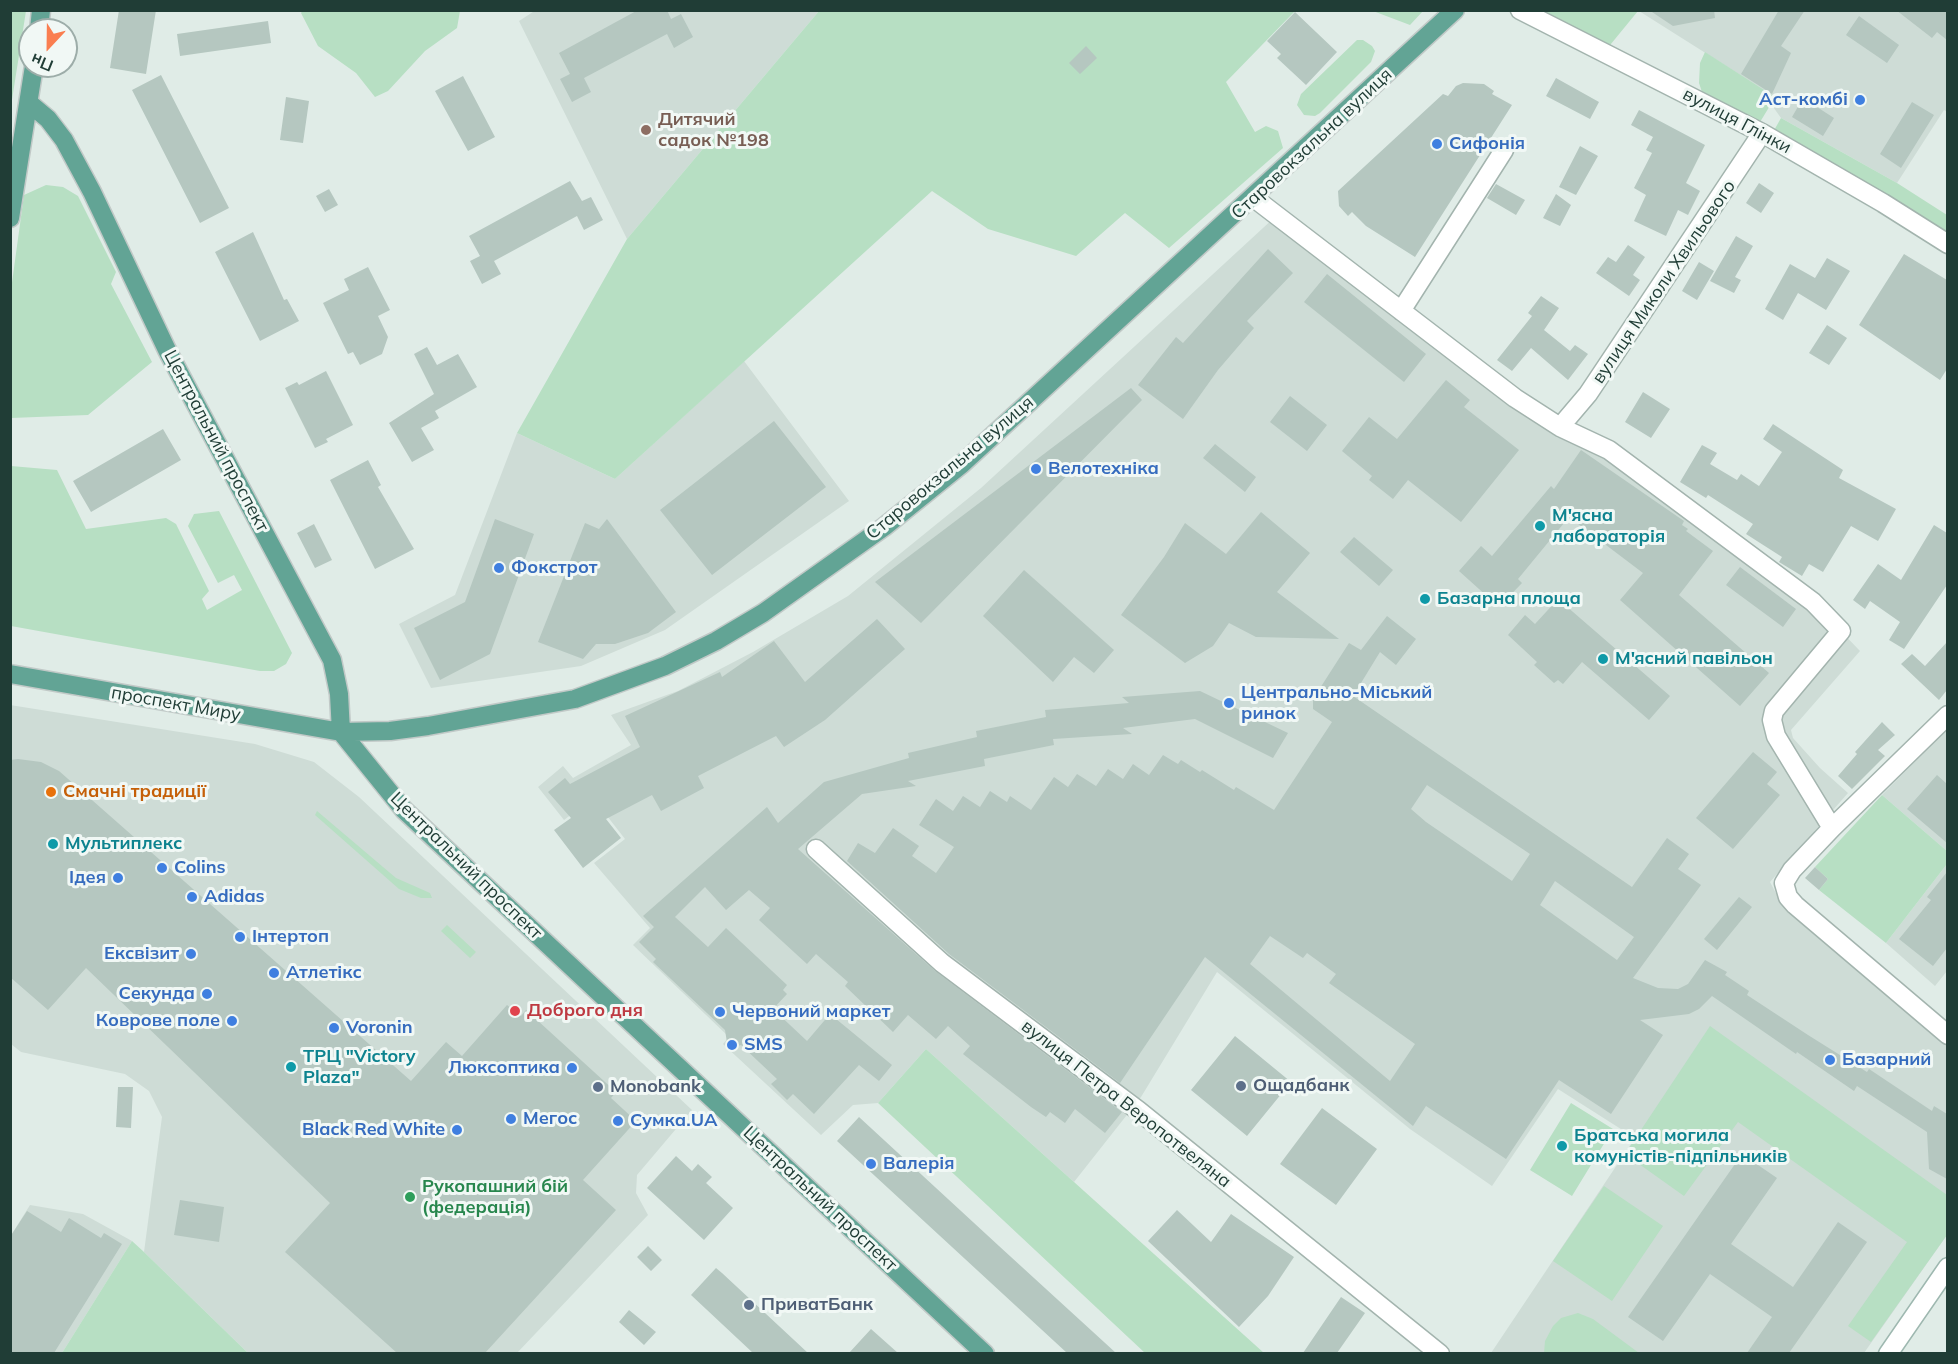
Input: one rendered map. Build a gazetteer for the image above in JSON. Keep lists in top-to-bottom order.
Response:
{
  "streets": {
    "main road": ["Старовокзальна вулиця", "Центральний проспект", "проспект Миру"],
    "street": ["вулиця Глінки", "вулиця Миколи Хвильового", "вулиця Петра Веропотвеляна"]
  },
  "crossings": [
    ["вулиця Глінки", "вулиця Миколи Хвильового"],
    ["Старовокзальна вулиця", "Центральний проспект"],
    ["Старовокзальна вулиця", "проспект Миру"],
    ["Центральний проспект", "проспект Миру"]
  ],
  "places": [
    "Аст-комбі",
    "Дитячий садок №198",
    "Сифонія",
    "Велотехніка",
    "М'ясна лабораторія",
    "Фокстрот",
    "Базарна площа",
    "М'ясний павільон",
    "Центрально-Міський ринок",
    "Смачні традиції",
    "Мультиплекс",
    "Colins",
    "Ідея",
    "Adidas",
    "Інтертоп",
    "Ексвізит",
    "Атлетікс",
    "Секунда",
    "Доброго дня",
    "Червоний маркет",
    "Коврове поле",
    "Voronin",
    "SMS",
    "Базарний",
    "ТРЦ \"Victory Plaza\"",
    "Люксоптика",
    "Ощадбанк",
    "Monobank",
    "Мегос",
    "Сумка.UA",
    "Black Red White",
    "Братська могила комуністів-підпільників",
    "Валерія",
    "Рукопашний бій (федерація)",
    "ПриватБанк"
  ],
  "north": "bottom"
}
